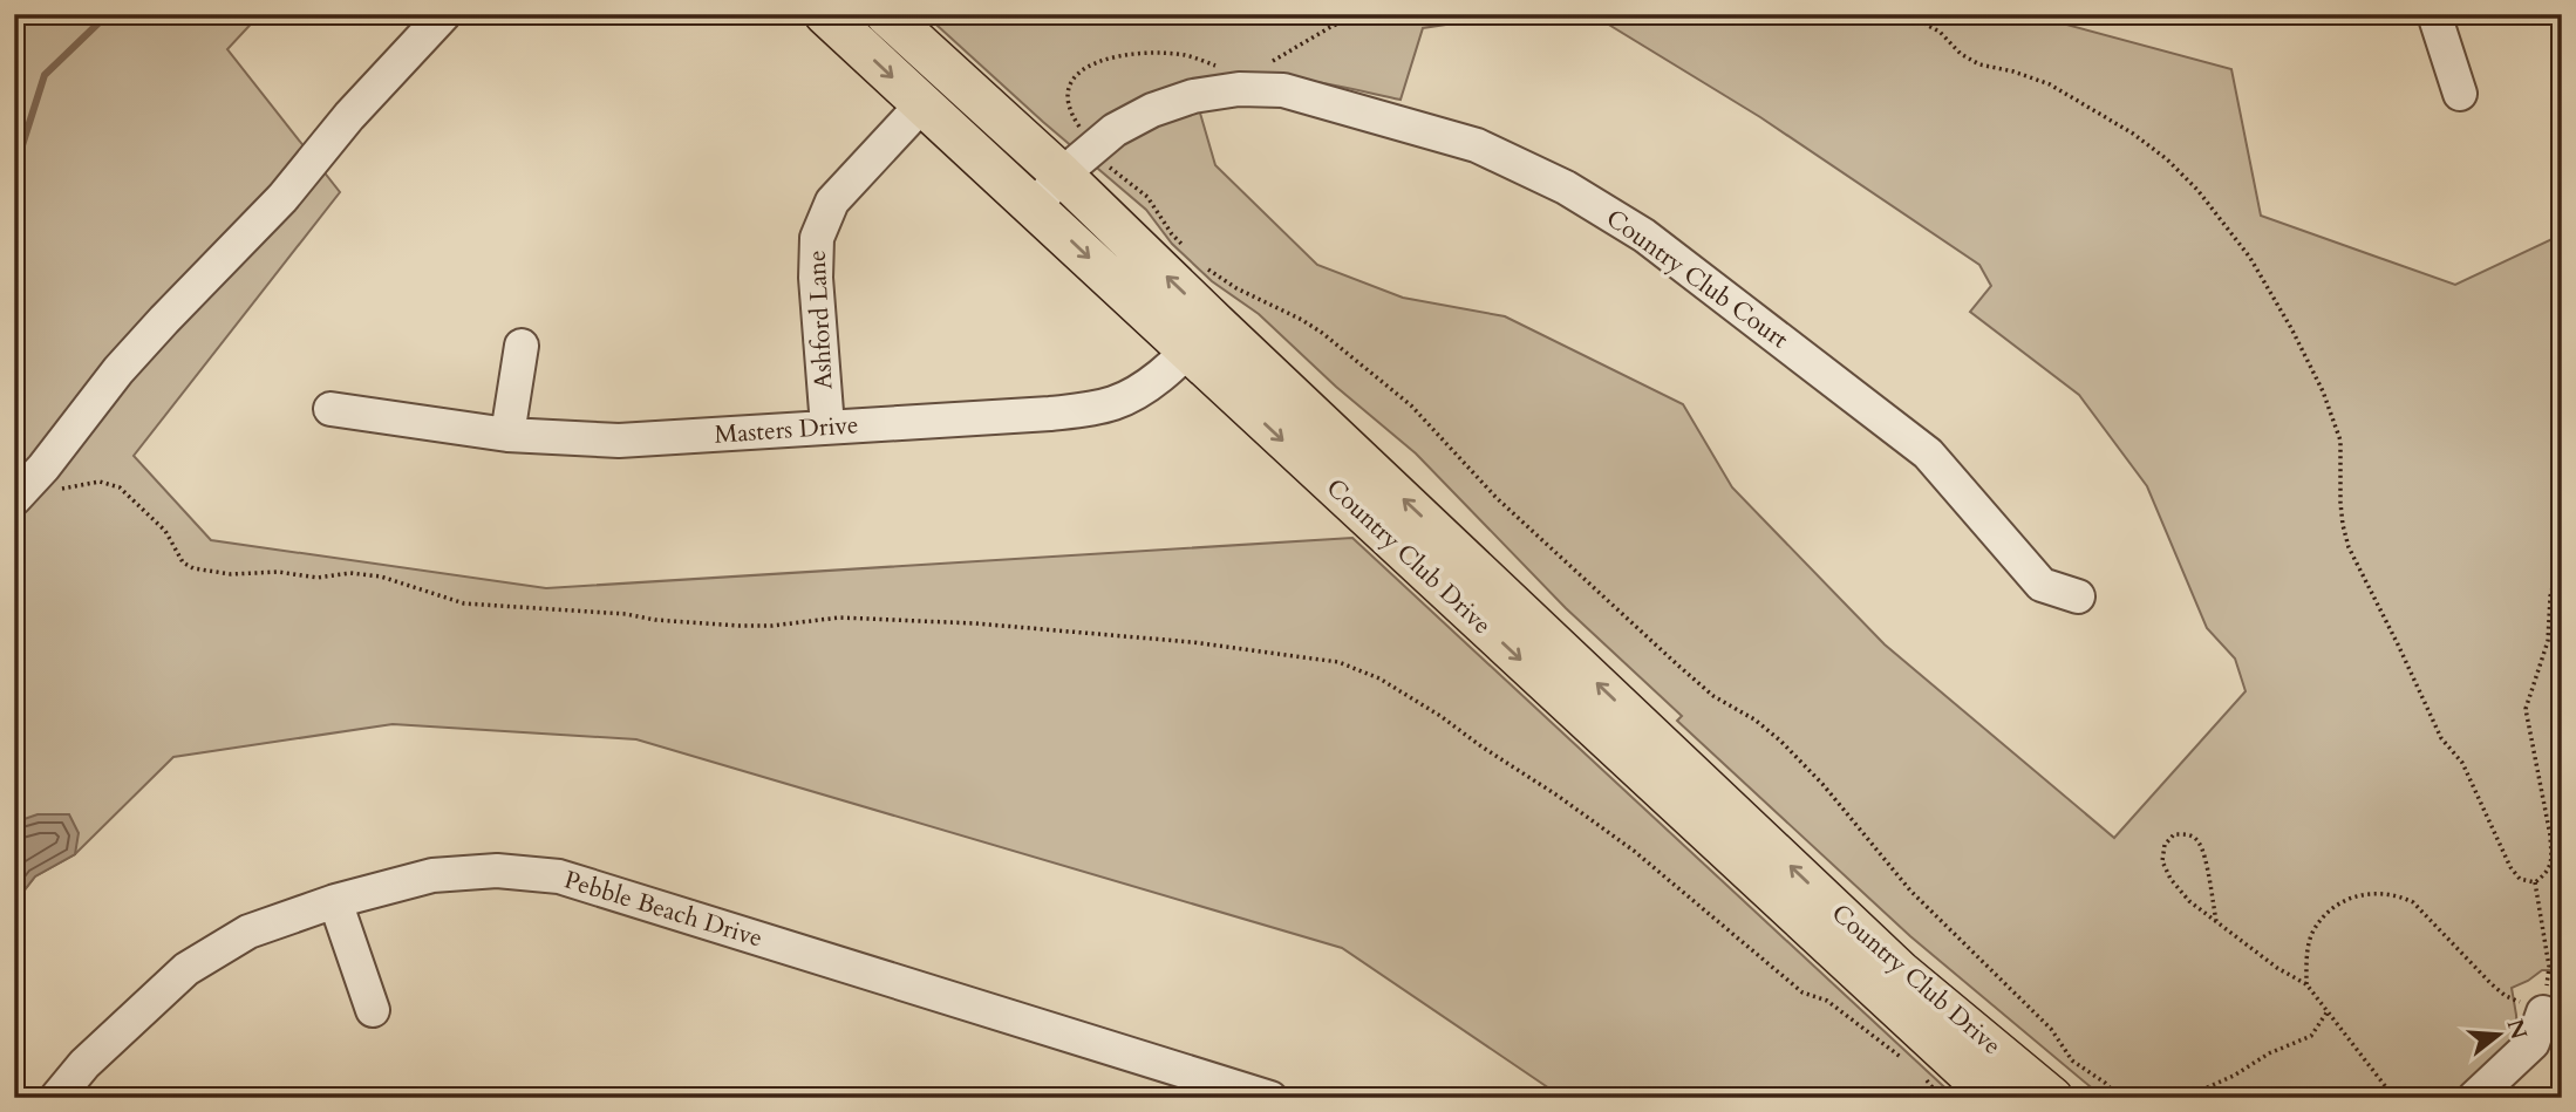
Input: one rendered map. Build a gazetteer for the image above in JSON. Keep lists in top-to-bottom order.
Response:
{
  "streets": {
    "main road": ["Country Club Drive"],
    "street": [
      "Country Club Court",
      "Ashford Lane",
      "Masters Drive",
      "Pebble Beach Drive"
    ]
  },
  "crossings": [
    ["Country Club Court", "Country Club Drive"],
    ["Ashford Lane", "Masters Drive"],
    ["Ashford Lane", "Country Club Drive"],
    ["Masters Drive", "Country Club Drive"]
  ],
  "north": "right"
}
